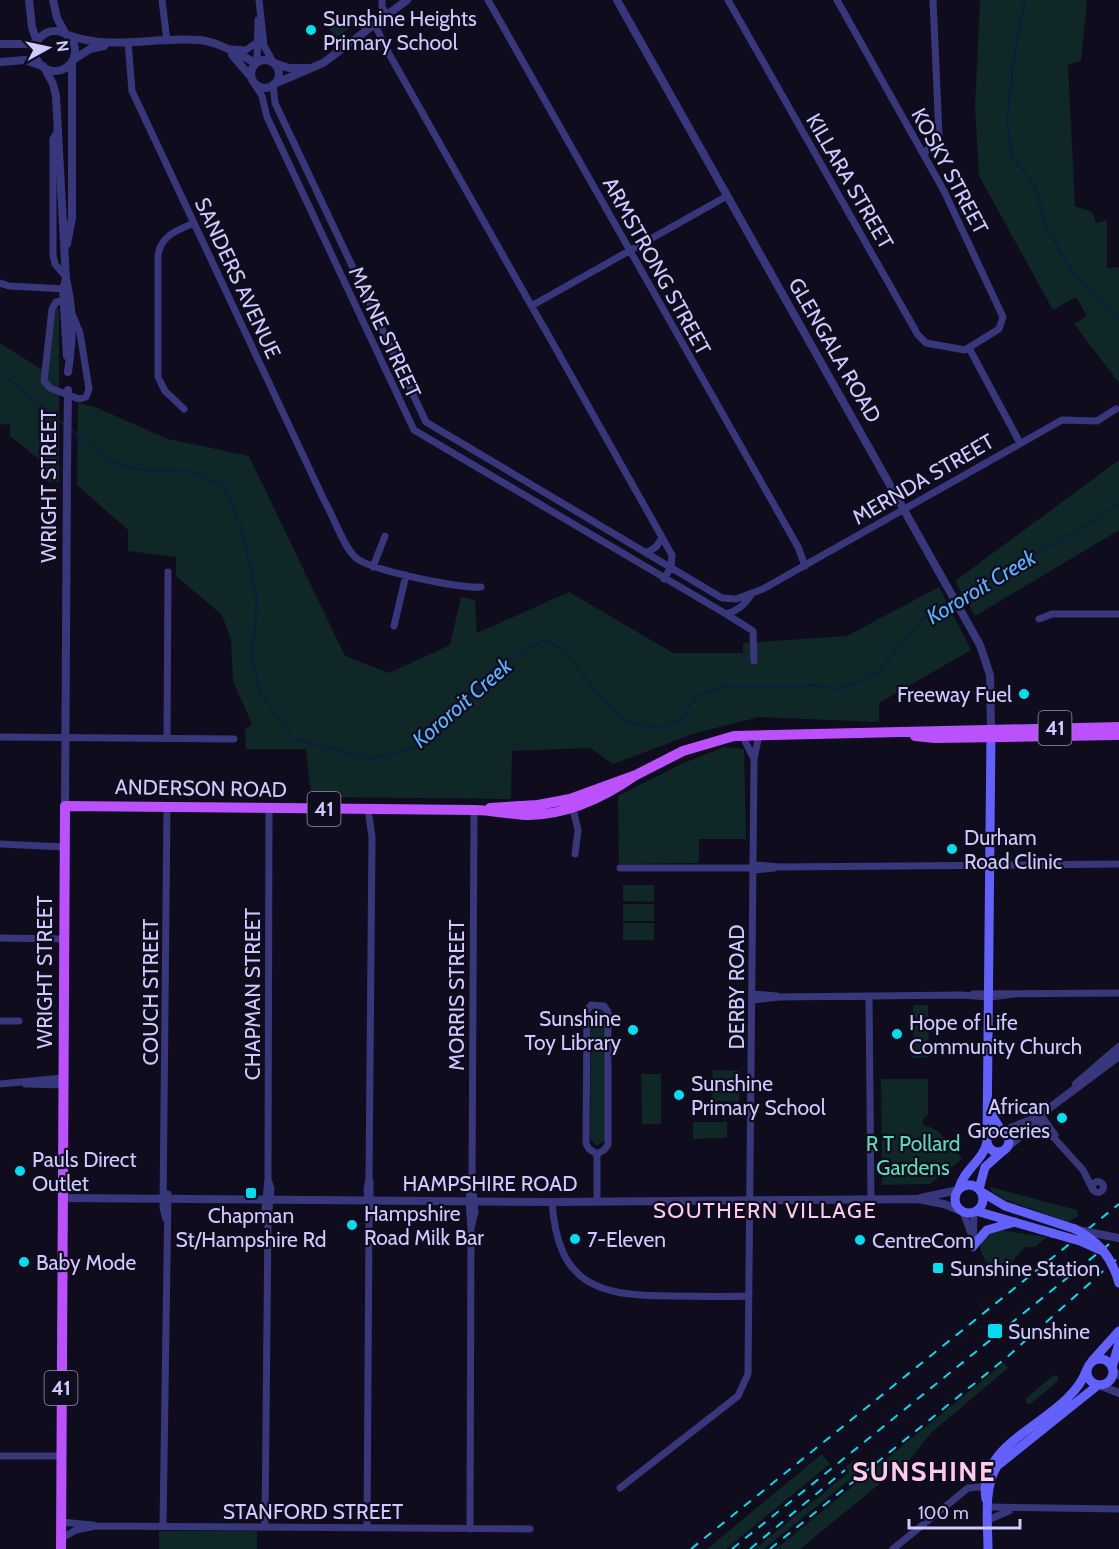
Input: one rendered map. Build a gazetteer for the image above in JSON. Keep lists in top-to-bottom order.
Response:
{
  "streets": {
    "main road": ["WRIGHT STREET", "41", "ANDERSON ROAD"],
    "street": [
      "KOSKY STREET",
      "KILLARA STREET",
      "ARMSTRONG STREET",
      "SANDERS AVENUE",
      "MAYNE STREET",
      "GLENGALA ROAD",
      "MERNDA STREET",
      "DERBY ROAD",
      "COUCH STREET",
      "CHAPMAN STREET",
      "MORRIS STREET",
      "HAMPSHIRE ROAD",
      "STANFORD STREET"
    ]
  },
  "crossings": [
    ["KOSKY STREET", "KILLARA STREET"],
    ["ARMSTRONG STREET", "MERNDA STREET"],
    ["MAYNE STREET", "MERNDA STREET"],
    ["GLENGALA ROAD", "MERNDA STREET"],
    ["GLENGALA ROAD", "ANDERSON ROAD"],
    ["WRIGHT STREET", "ANDERSON ROAD"],
    ["WRIGHT STREET", "HAMPSHIRE ROAD"],
    ["WRIGHT STREET", "STANFORD STREET"],
    ["ANDERSON ROAD", "DERBY ROAD"],
    ["ANDERSON ROAD", "COUCH STREET"],
    ["ANDERSON ROAD", "CHAPMAN STREET"],
    ["ANDERSON ROAD", "MORRIS STREET"],
    ["DERBY ROAD", "HAMPSHIRE ROAD"],
    ["COUCH STREET", "HAMPSHIRE ROAD"],
    ["COUCH STREET", "STANFORD STREET"],
    ["CHAPMAN STREET", "HAMPSHIRE ROAD"],
    ["CHAPMAN STREET", "STANFORD STREET"],
    ["MORRIS STREET", "HAMPSHIRE ROAD"],
    ["MORRIS STREET", "STANFORD STREET"]
  ],
  "districts": ["SOUTHERN VILLAGE", "SUNSHINE"],
  "water": ["Kororoit Creek"],
  "parks": ["R T Pollard Gardens"],
  "places": {
    "other": [
      "Sunshine Heights Primary School",
      "Freeway Fuel",
      "Durham Road Clinic",
      "Sunshine Toy Library",
      "Hope of Life Community Church",
      "Sunshine Primary School",
      "African Groceries",
      "Pauls Direct Outlet",
      "Hampshire Road Milk Bar",
      "7-Eleven",
      "CentreCom",
      "Baby Mode"
    ],
    "transit": ["Chapman St/Hampshire Rd", "Sunshine Station", "Sunshine"]
  },
  "scale_bar": "100 m",
  "north": "right"
}
